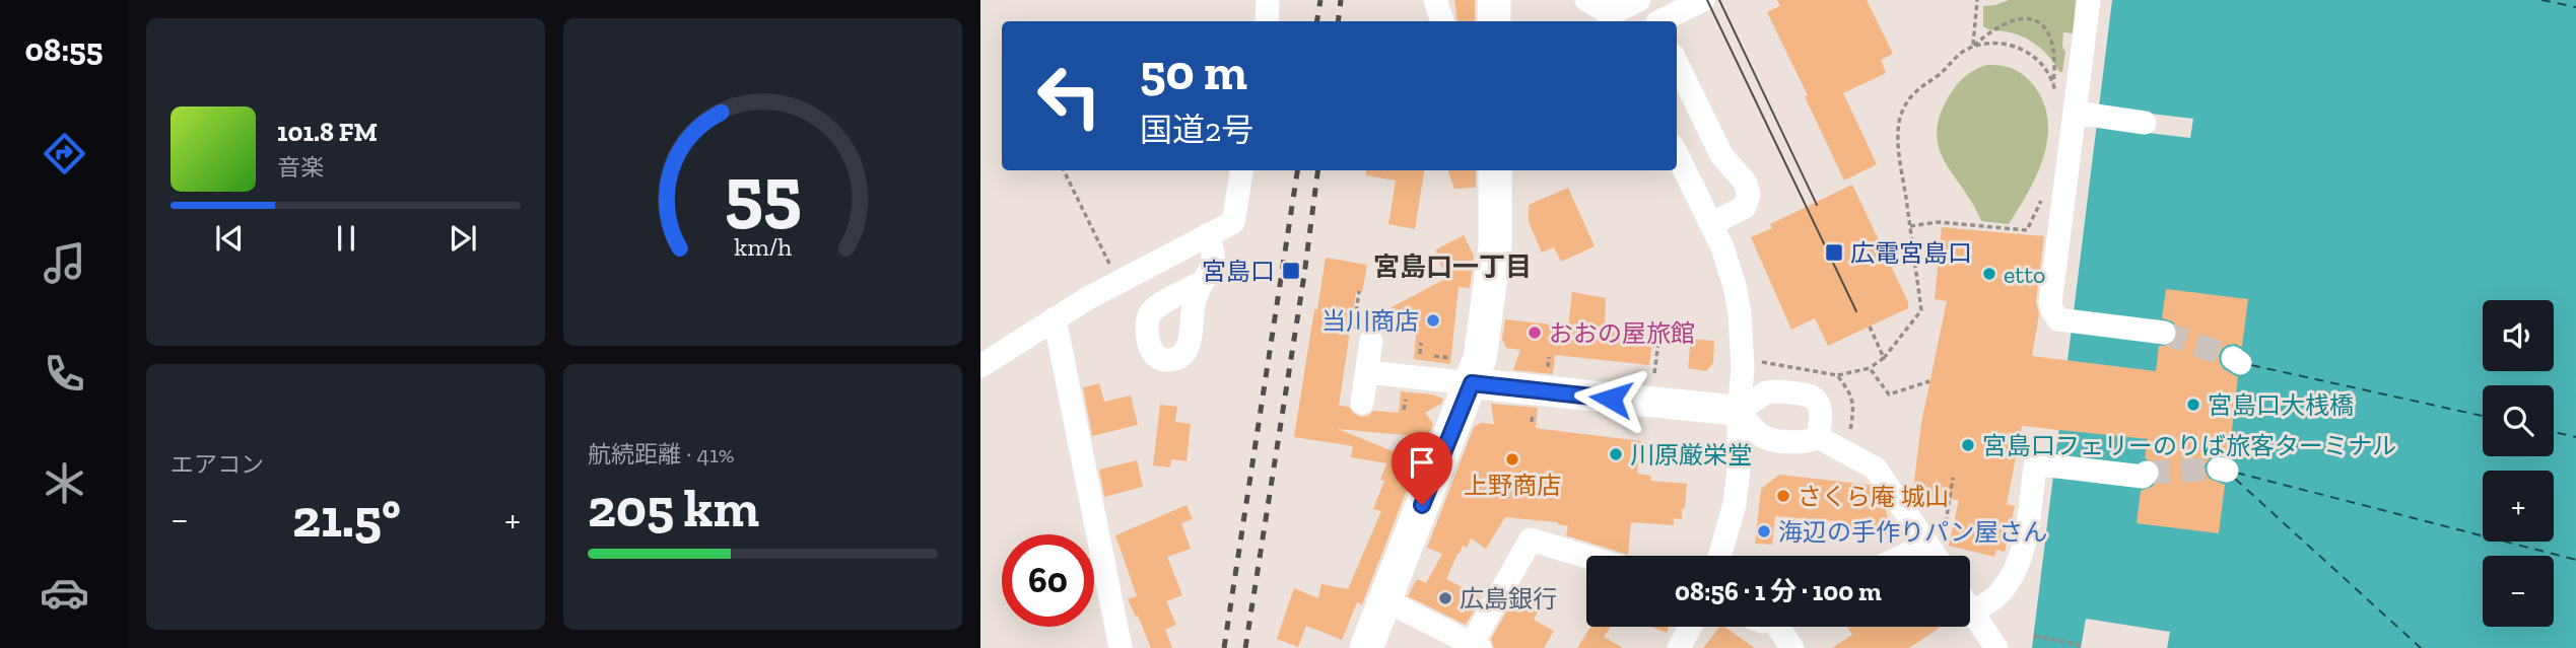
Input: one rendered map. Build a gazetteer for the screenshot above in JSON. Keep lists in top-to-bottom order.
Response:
{
  "districts": ["宮島口一丁目"],
  "places": {
    "transit": ["広電宮島口", "宮島口"],
    "other": [
      "etto",
      "当川商店",
      "おおの屋旅館",
      "宮島口大桟橋",
      "宮島口フェリーのりば旅客ターミナル",
      "川原厳栄堂",
      "上野商店",
      "さくら庵 城山",
      "海辺の手作りパン屋さん",
      "広島銀行"
    ]
  },
  "page": {
    "tabs": "08:55",
    "turn": ["50 m", "国道2号"],
    "song": ["101.8 FM", "音楽"],
    "map_buttons": ["+", "−"],
    "tile": [
      "エアコン",
      ["航続距離 · 41%", "205 km"]
    ],
    "heat": ["−", "21.5°", "+"],
    "limit": "60",
    "trip": "08:56 · 1 分 · 100 m",
    "gauge": ["55", "km/h"]
  }
}
